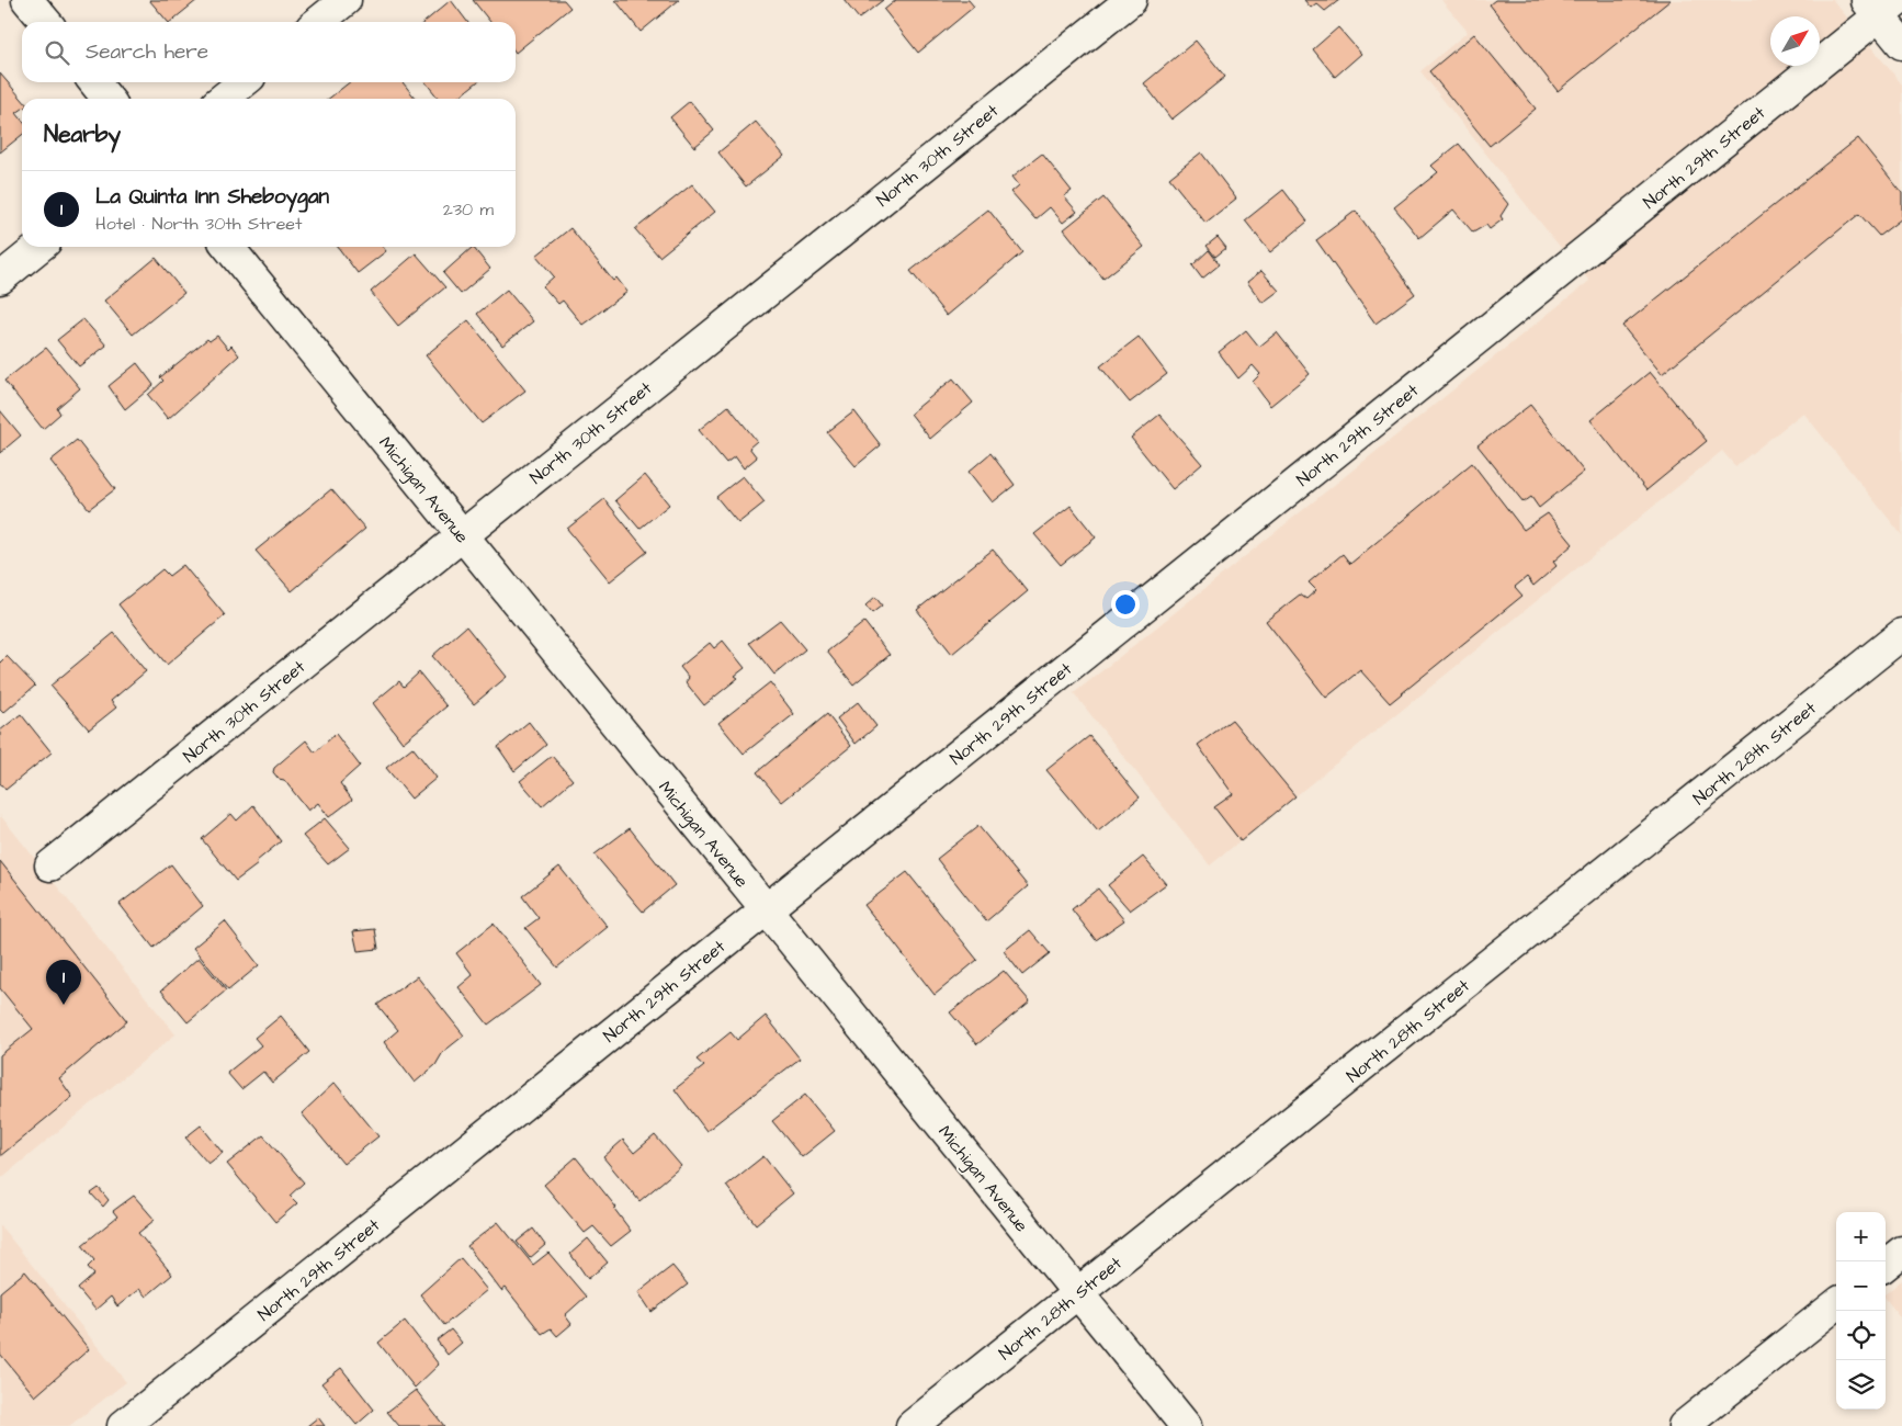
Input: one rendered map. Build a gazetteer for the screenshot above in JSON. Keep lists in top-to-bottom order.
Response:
{
  "streets": {
    "street": [
      "North 30th Street",
      "North 29th Street",
      "Michigan Avenue",
      "North 28th Street"
    ]
  },
  "crossings": [
    ["North 30th Street", "Michigan Avenue"],
    ["North 29th Street", "Michigan Avenue"],
    ["Michigan Avenue", "North 28th Street"]
  ],
  "north": "top right",
  "page": {
    "search": "Search here",
    "heading": "Nearby",
    "list": [
      {
        "mark": "1",
        "name": "La Quinta Inn Sheboygan",
        "note": "Hotel · North 30th Street",
        "value": "230 m"
      }
    ],
    "pins": "1",
    "map_buttons": ["+", "−"]
  }
}
